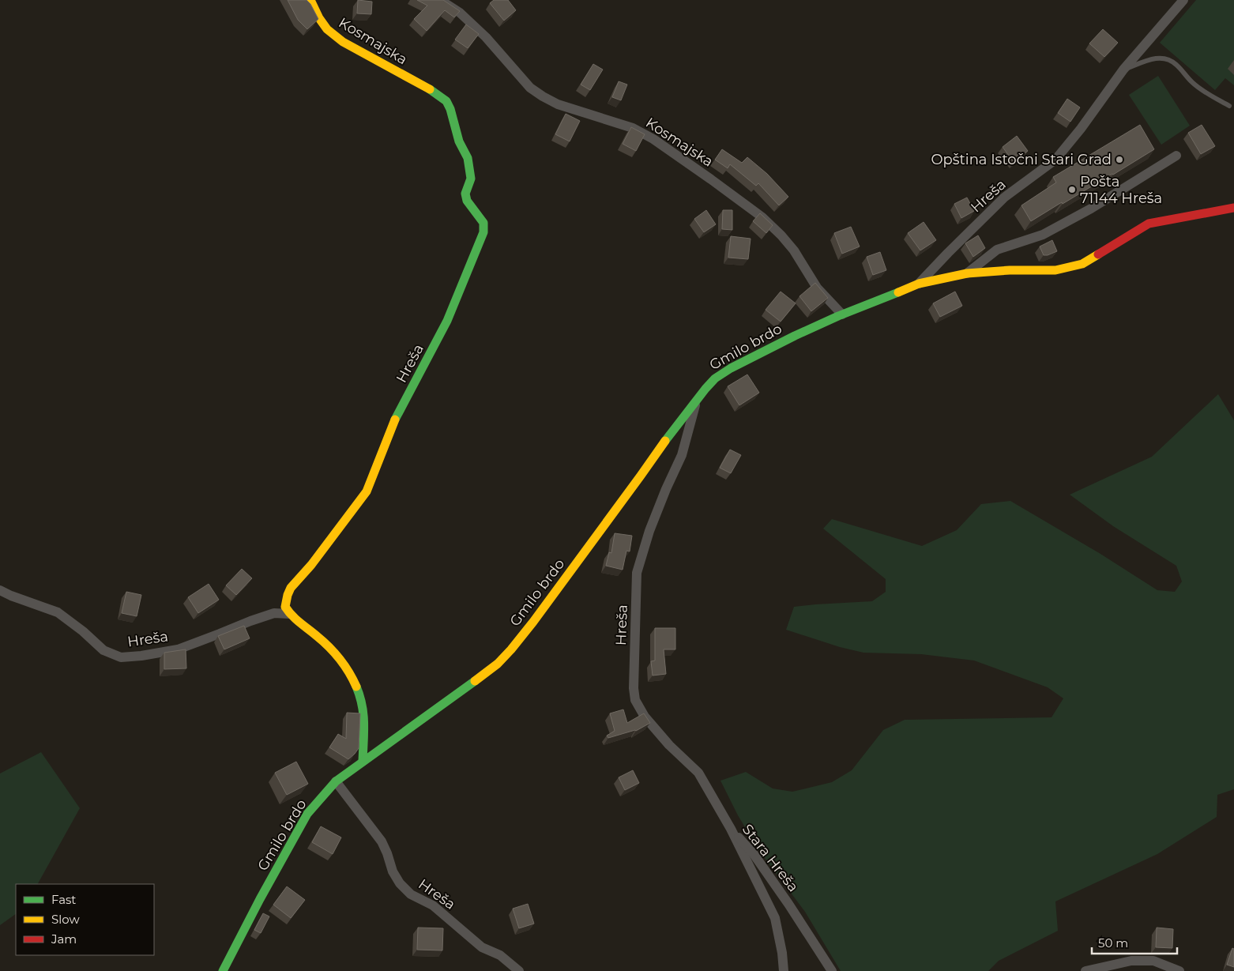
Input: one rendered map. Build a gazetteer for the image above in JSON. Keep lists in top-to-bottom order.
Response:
{
  "streets": {
    "main road": ["Kosmajska", "Hreša", "Gmilo brdo"],
    "street": ["Stara Hreša"]
  },
  "crossings": [
    ["Kosmajska", "Hreša"],
    ["Kosmajska", "Gmilo brdo"],
    ["Hreša", "Gmilo brdo"],
    ["Hreša", "Stara Hreša"]
  ],
  "places": ["Opština Istočni Stari Grad", "Pošta 71144 Hreša"],
  "legend": ["Fast", "Slow", "Jam"],
  "scale_bar": "50 m"
}
